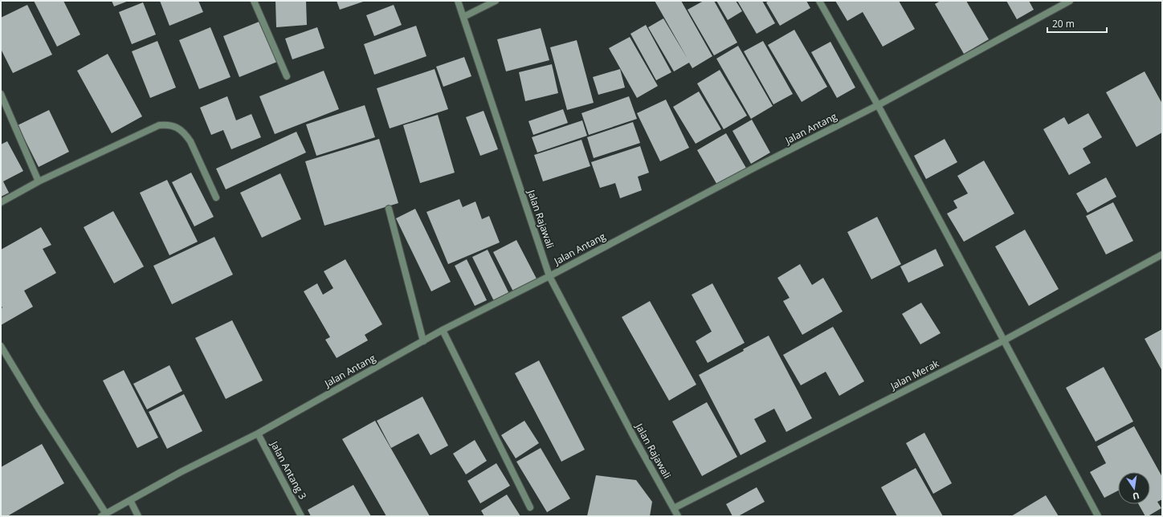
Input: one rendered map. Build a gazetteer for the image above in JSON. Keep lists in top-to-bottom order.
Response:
{
  "streets": {
    "street": [
      "Jalan Antang",
      "Jalan Rajawali",
      "Jalan Merak",
      "Jalan Antang 3"
    ]
  },
  "crossings": [
    ["Jalan Antang", "Jalan Rajawali"],
    ["Jalan Antang", "Jalan Antang 3"],
    ["Jalan Rajawali", "Jalan Merak"]
  ],
  "scale_bar": "20 m",
  "north": "bottom"
}
